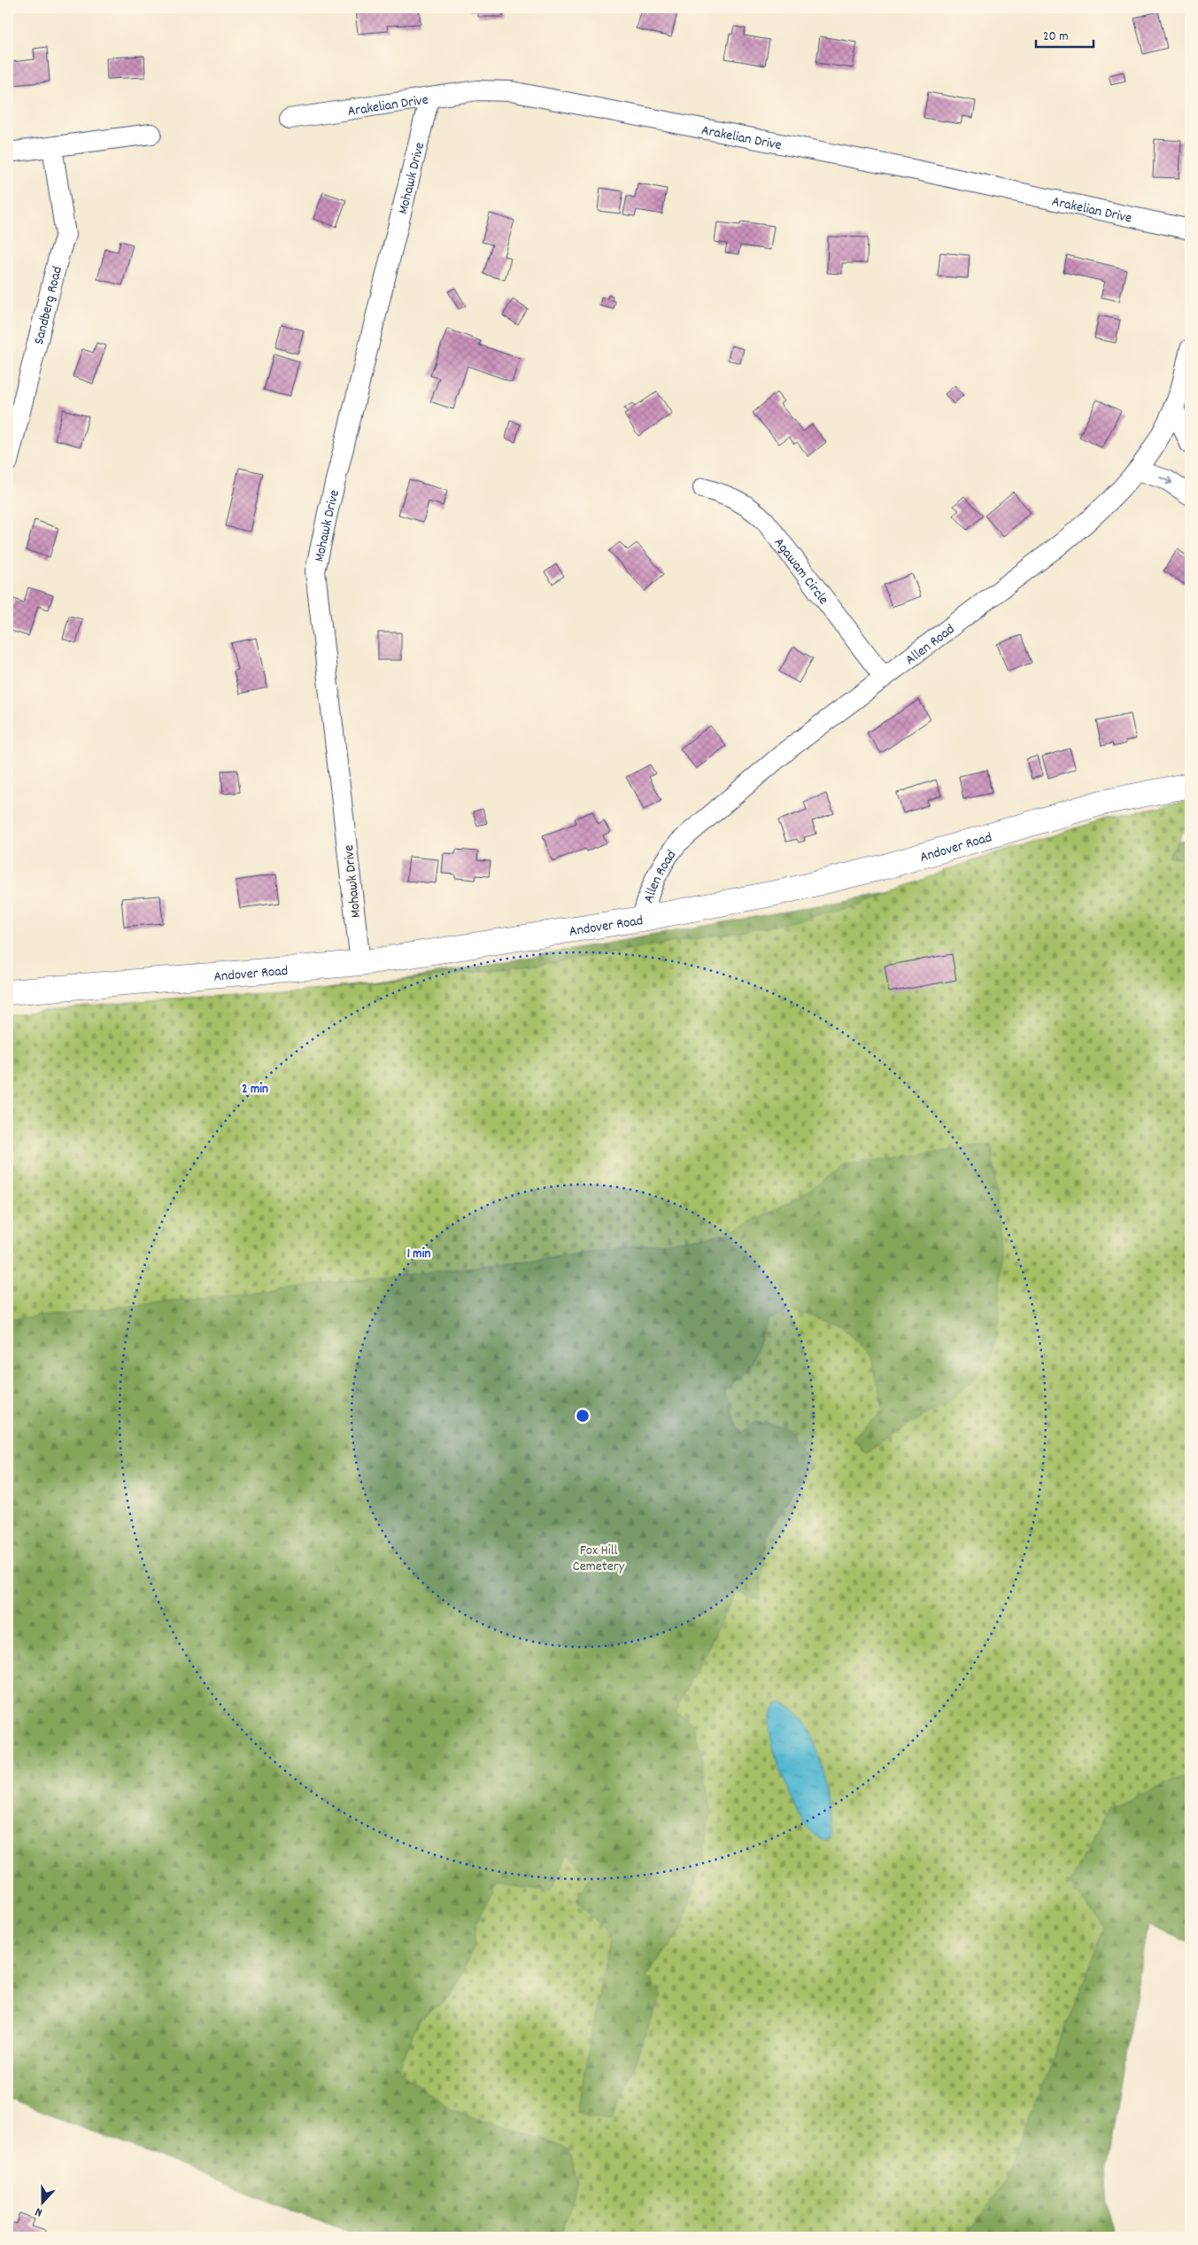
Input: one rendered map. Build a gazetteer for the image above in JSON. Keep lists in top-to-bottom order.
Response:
{
  "streets": {
    "main road": ["Andover Road"],
    "street": [
      "Arakelian Drive",
      "Mohawk Drive",
      "Sandberg Road",
      "Agawam Circle",
      "Allen Road"
    ]
  },
  "crossings": [
    ["Arakelian Drive", "Mohawk Drive"],
    ["Mohawk Drive", "Andover Road"],
    ["Agawam Circle", "Allen Road"],
    ["Allen Road", "Andover Road"]
  ],
  "parks": ["Fox Hill Cemetery"],
  "scale_bar": "20 m",
  "north": "bottom",
  "rings": ["2 min", "1 min"]
}
